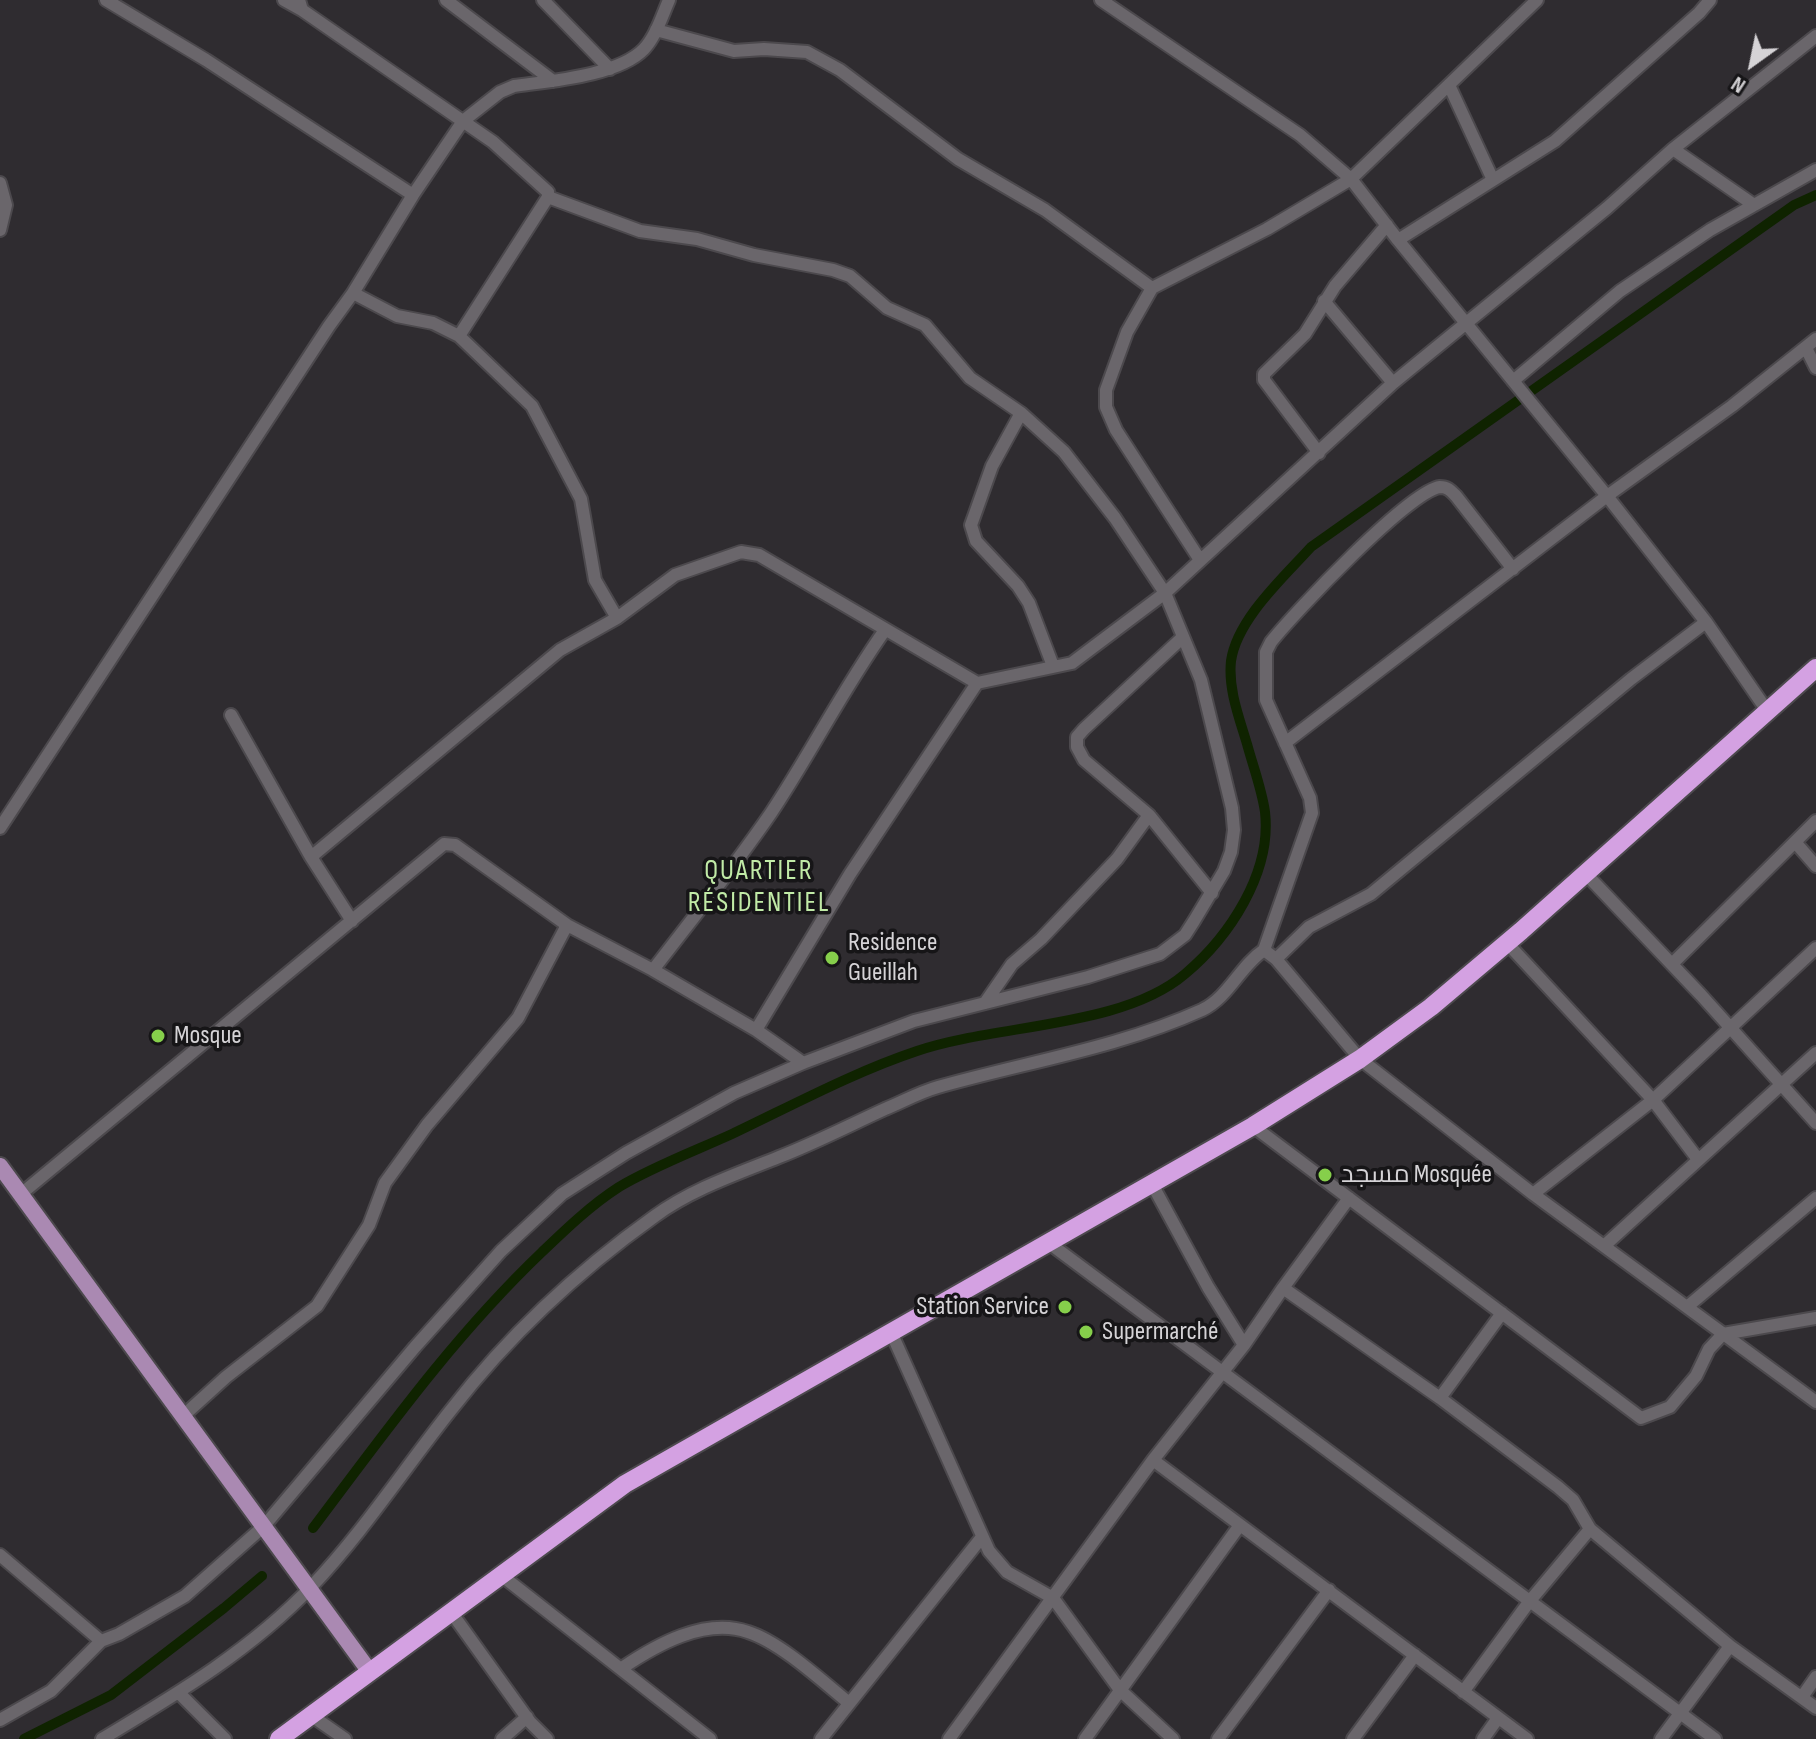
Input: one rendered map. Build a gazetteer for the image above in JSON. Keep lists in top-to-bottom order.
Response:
{
  "districts": ["QUARTIER RÉSIDENTIEL"],
  "places": [
    "Residence Gueillah",
    "Mosque",
    "مسجد Mosquée",
    "Station Service",
    "Supermarché"
  ],
  "north": "bottom left"
}
